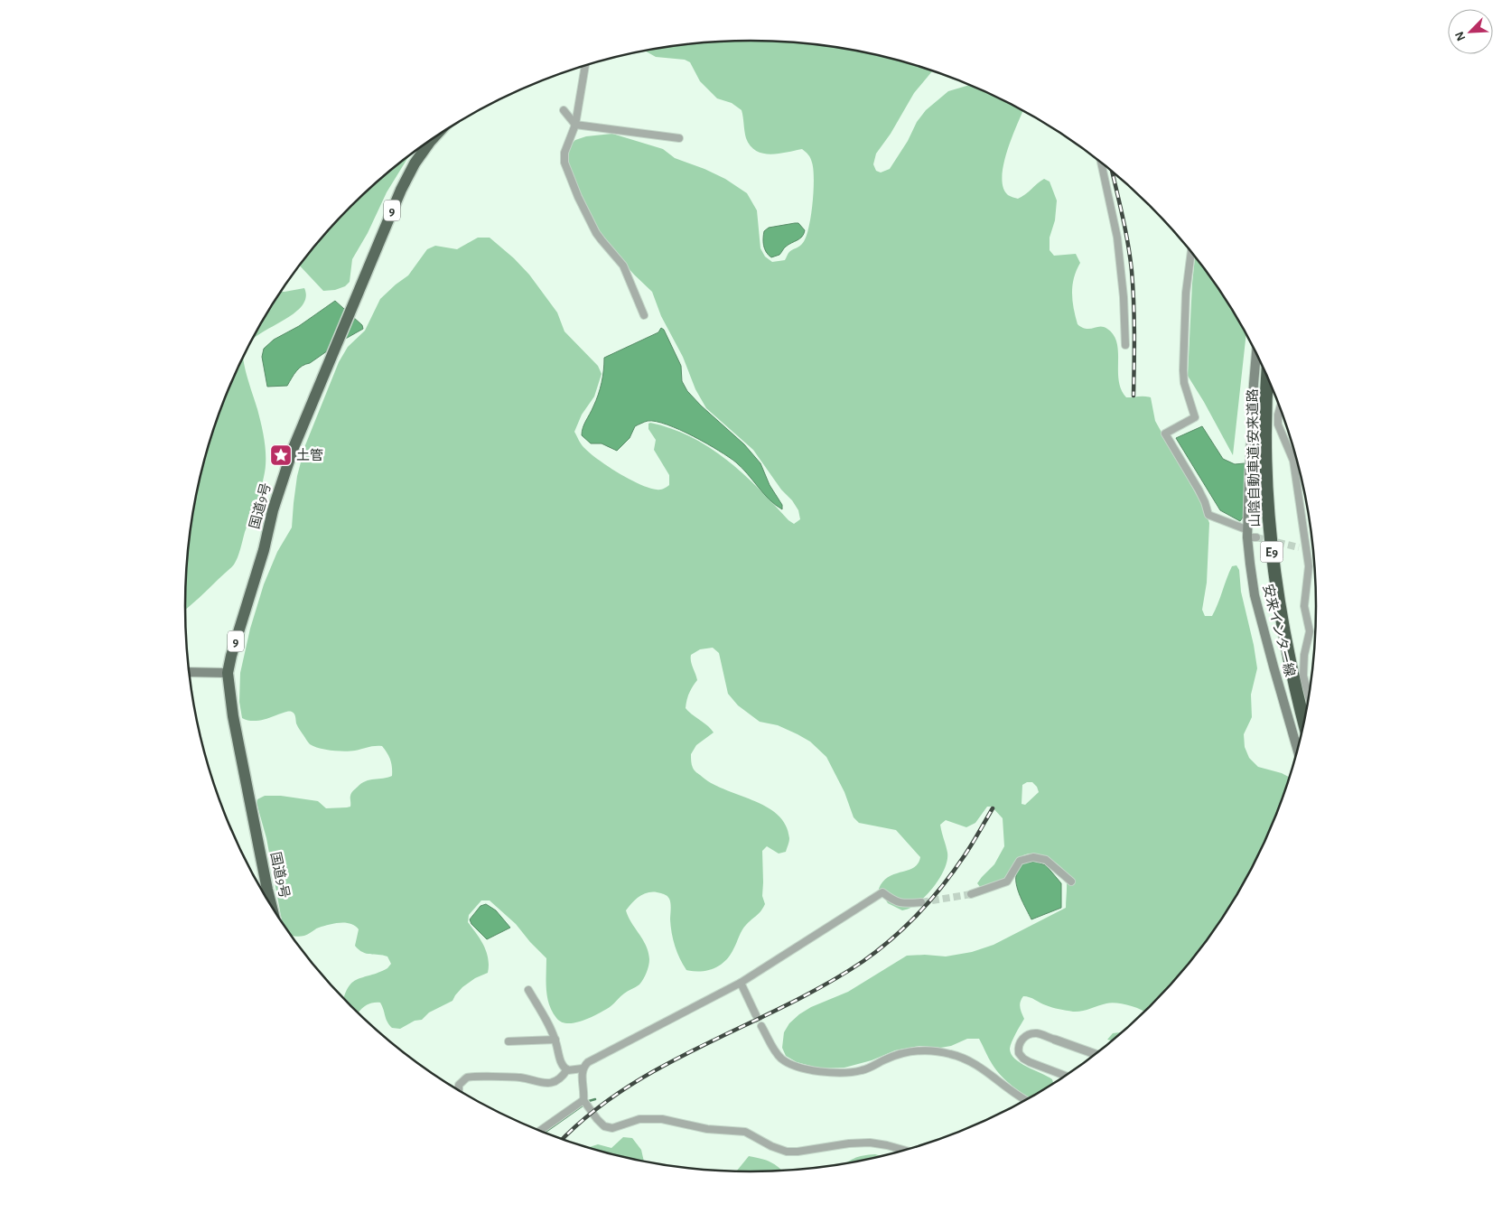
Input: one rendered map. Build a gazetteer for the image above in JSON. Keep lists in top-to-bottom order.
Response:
{
  "streets": {
    "highway": [
      "9",
      "山陰自動車道;安来道路",
      "国道9号",
      "E9"
    ],
    "main road": ["安来インター線"]
  },
  "places": {
    "place": ["土管"]
  },
  "north": "bottom left"
}
